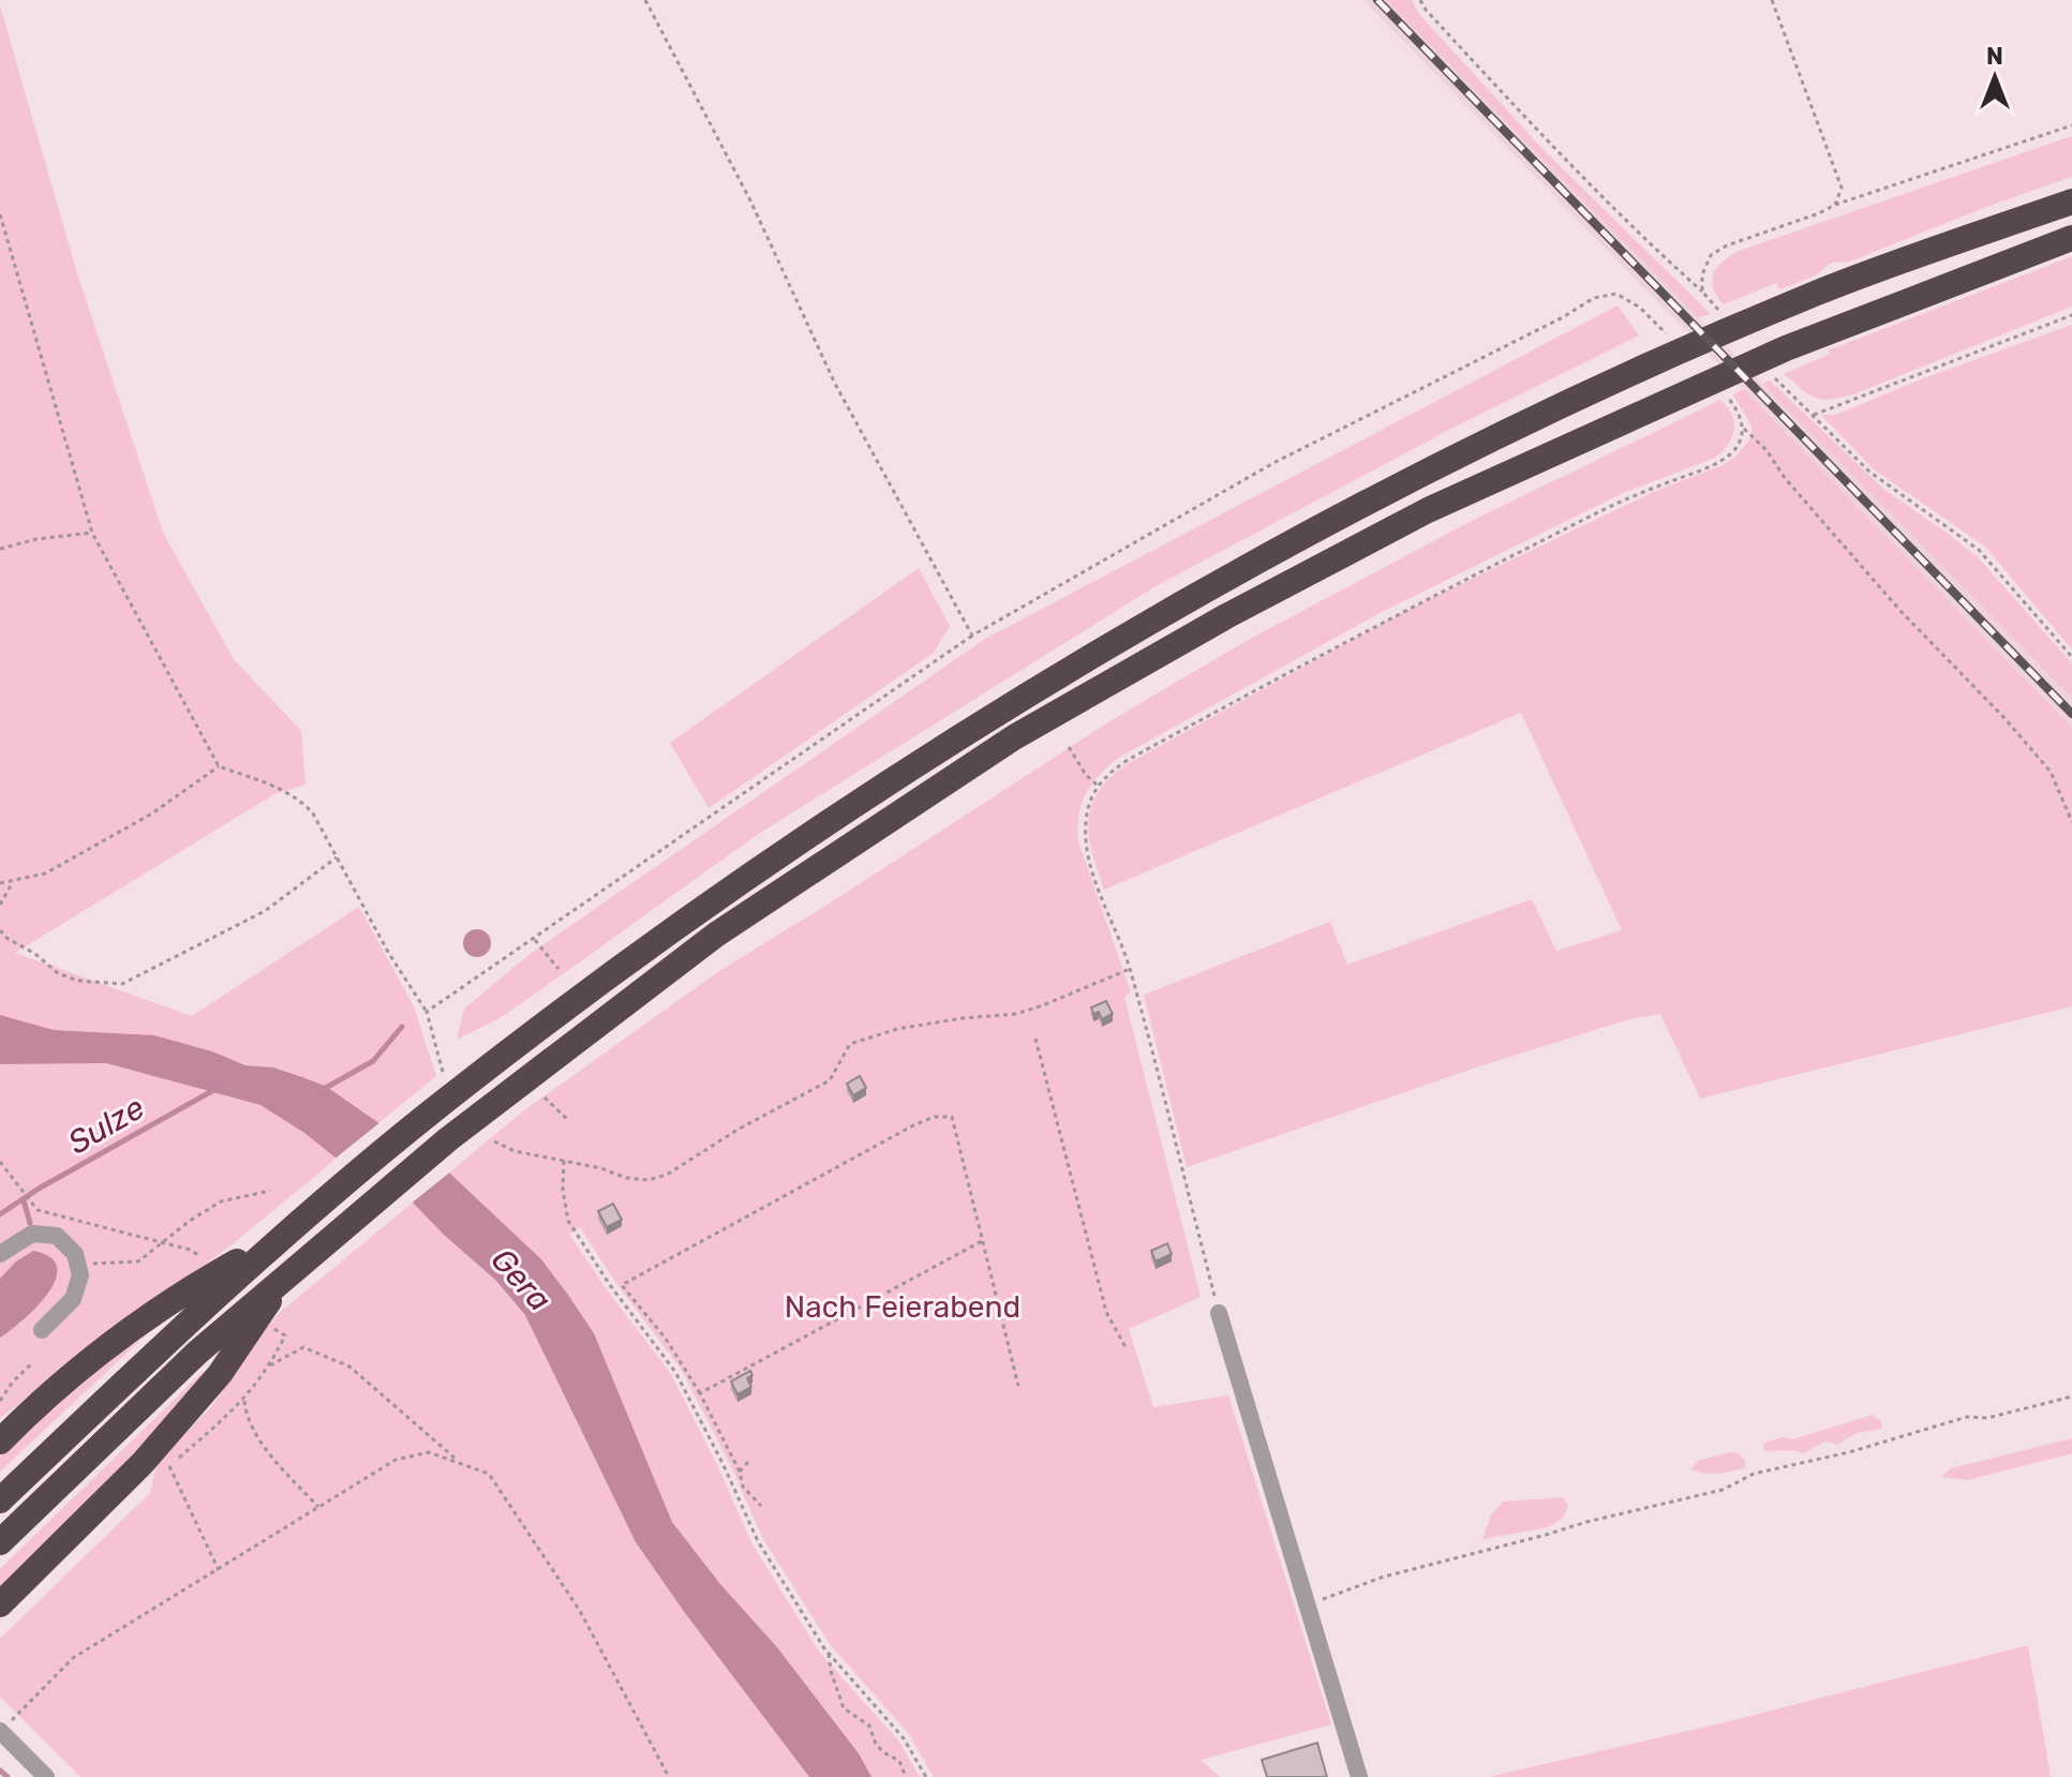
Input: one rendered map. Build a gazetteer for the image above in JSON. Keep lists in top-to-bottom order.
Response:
{
  "water": ["Sulze", "Gera"],
  "parks": ["Nach Feierabend"],
  "north": "top"
}
